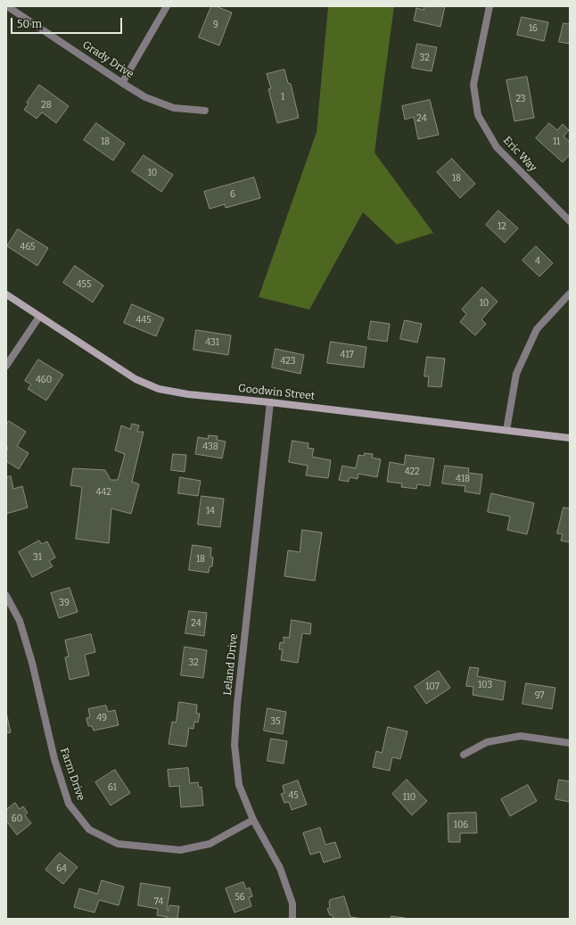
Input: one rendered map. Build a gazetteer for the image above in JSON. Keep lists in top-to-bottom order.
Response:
{
  "streets": {
    "street": [
      "Grady Drive",
      "Eric Way",
      "Goodwin Street",
      "Leland Drive",
      "Farm Drive"
    ]
  },
  "crossings": [
    ["Goodwin Street", "Leland Drive"],
    ["Leland Drive", "Farm Drive"]
  ],
  "house_numbers": [
    "9",
    "16",
    "32",
    "1",
    "23",
    "28",
    "24",
    "18",
    "11",
    "10",
    "18",
    "6",
    "12",
    "465",
    "4",
    "455",
    "10",
    "445",
    "431",
    "417",
    "423",
    "460",
    "438",
    "422",
    "418",
    "442",
    "14",
    "31",
    "18",
    "39",
    "24",
    "32",
    "103",
    "107",
    "97",
    "49",
    "35",
    "61",
    "45",
    "110",
    "60",
    "106",
    "64",
    "56",
    "74"
  ],
  "scale_bar": "50 m"
}
